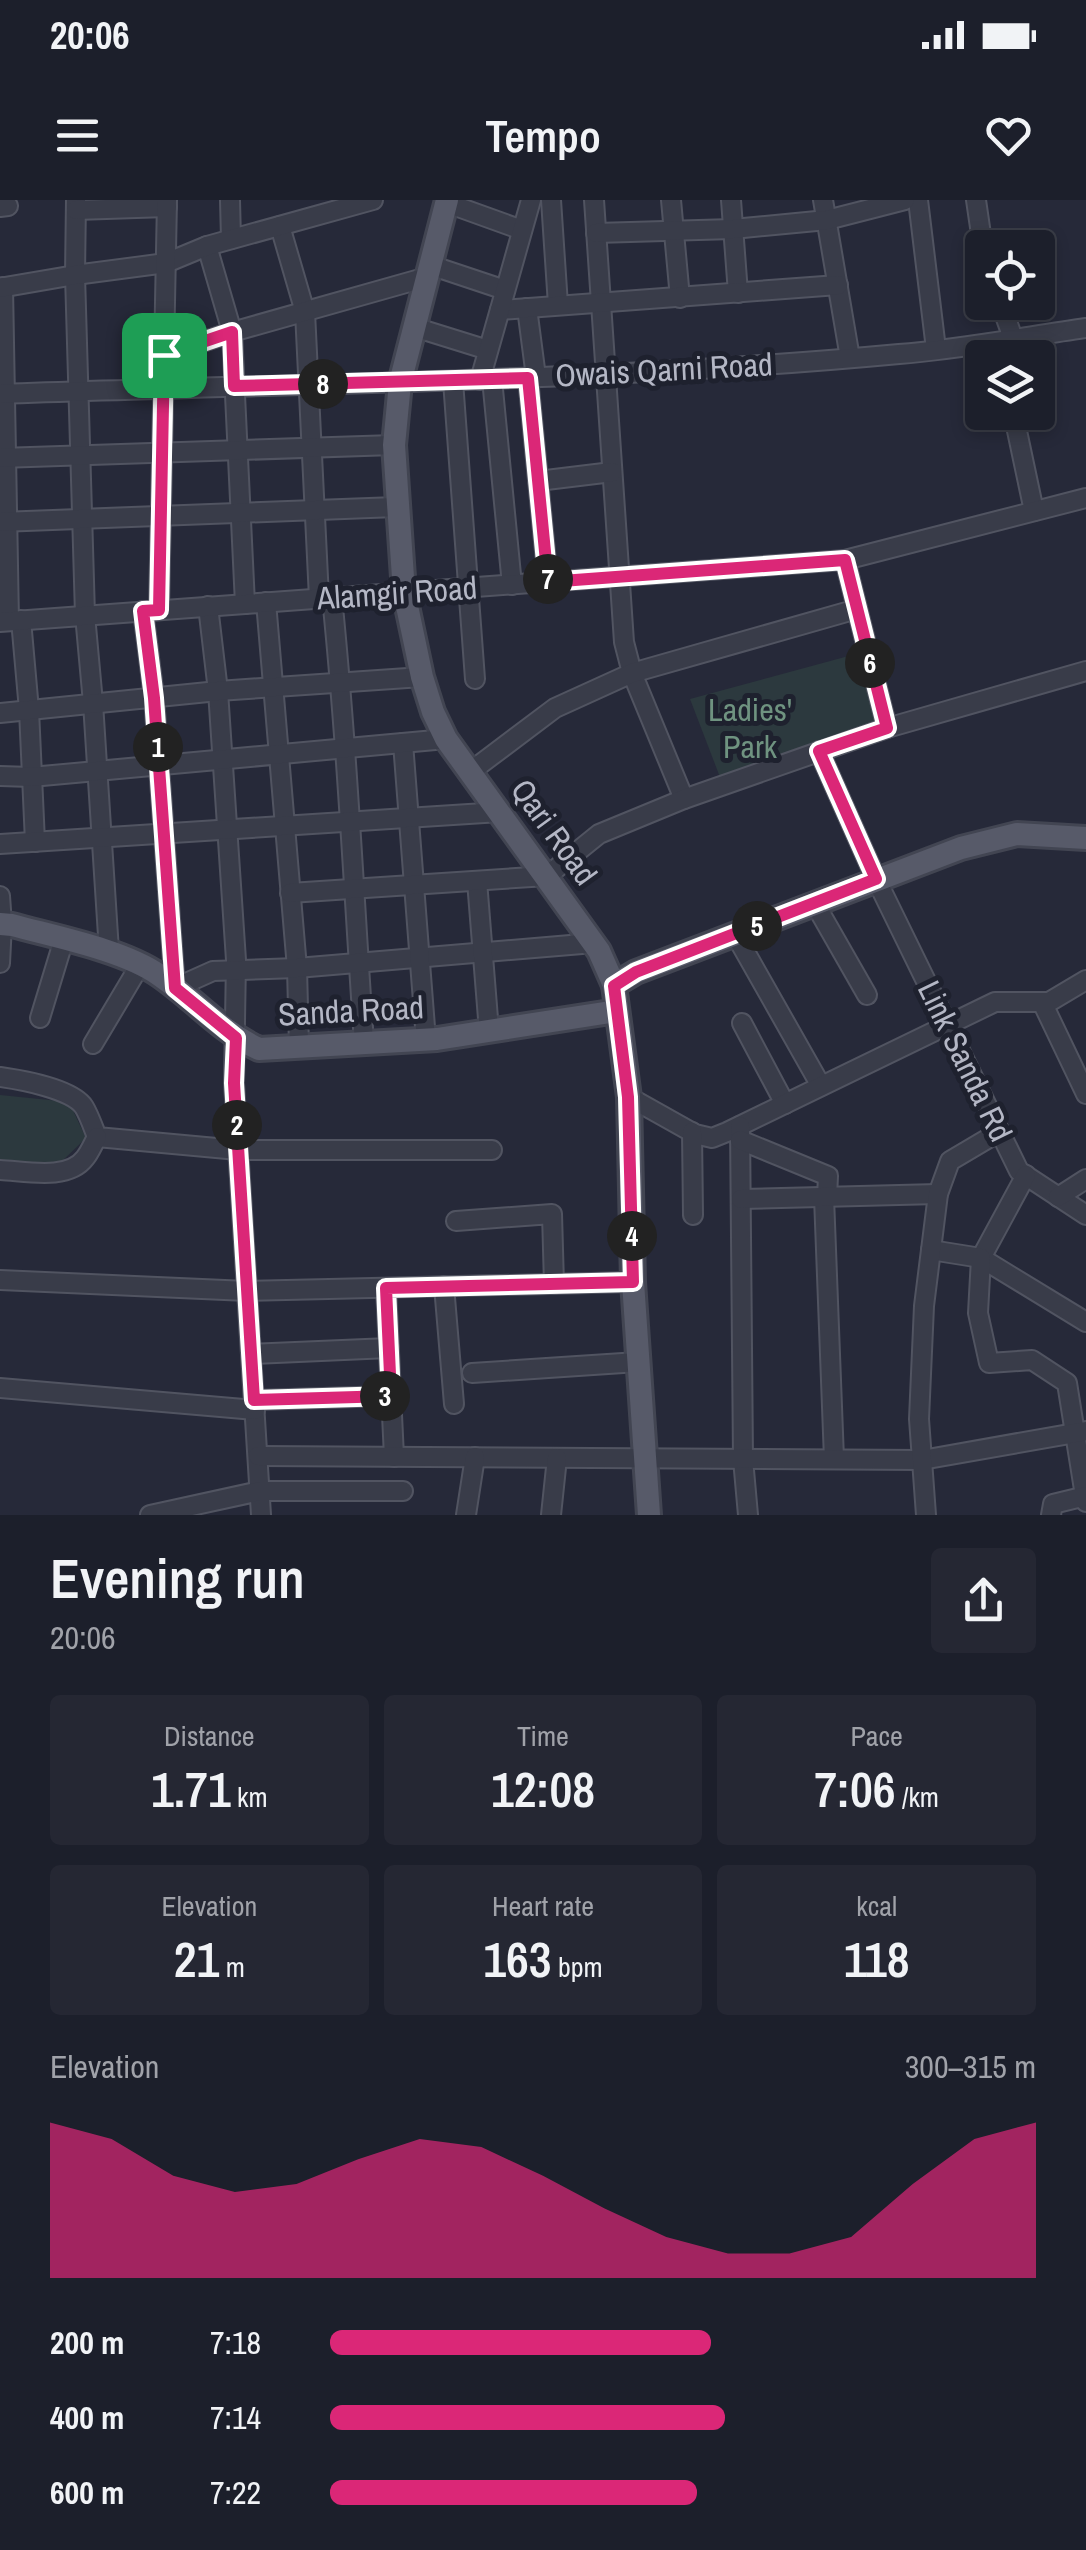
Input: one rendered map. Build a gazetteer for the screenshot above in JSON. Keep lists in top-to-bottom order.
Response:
{
  "streets": {
    "main road": ["Qari Road", "Sanda Road"],
    "street": ["Owais Qarni Road", "Alamgir Road", "Link Sanda Rd"]
  },
  "crossings": [
    ["Owais Qarni Road", "Qari Road"],
    ["Alamgir Road", "Qari Road"],
    ["Qari Road", "Sanda Road"]
  ],
  "parks": ["Ladies' Park"],
  "page": {
    "status": "20:06",
    "header": "Tempo",
    "pins": [
      "8",
      "7",
      "6",
      "1",
      "5",
      "2",
      "4",
      "3"
    ],
    "heading": ["Evening run", "20:06"],
    "stats": [
      ["Distance", "1.71 km"],
      ["Time", "12:08"],
      ["Pace", "7:06 /km"],
      ["Elevation", "21 m"],
      ["Heart rate", "163 bpm"],
      ["kcal", "118"]
    ],
    "chart": ["Elevation", "300–315 m"],
    "list": [
      {
        "name": "200 m",
        "note": "7:18"
      },
      {
        "name": "400 m",
        "note": "7:14"
      },
      {
        "name": "600 m",
        "note": "7:22"
      }
    ]
  }
}
